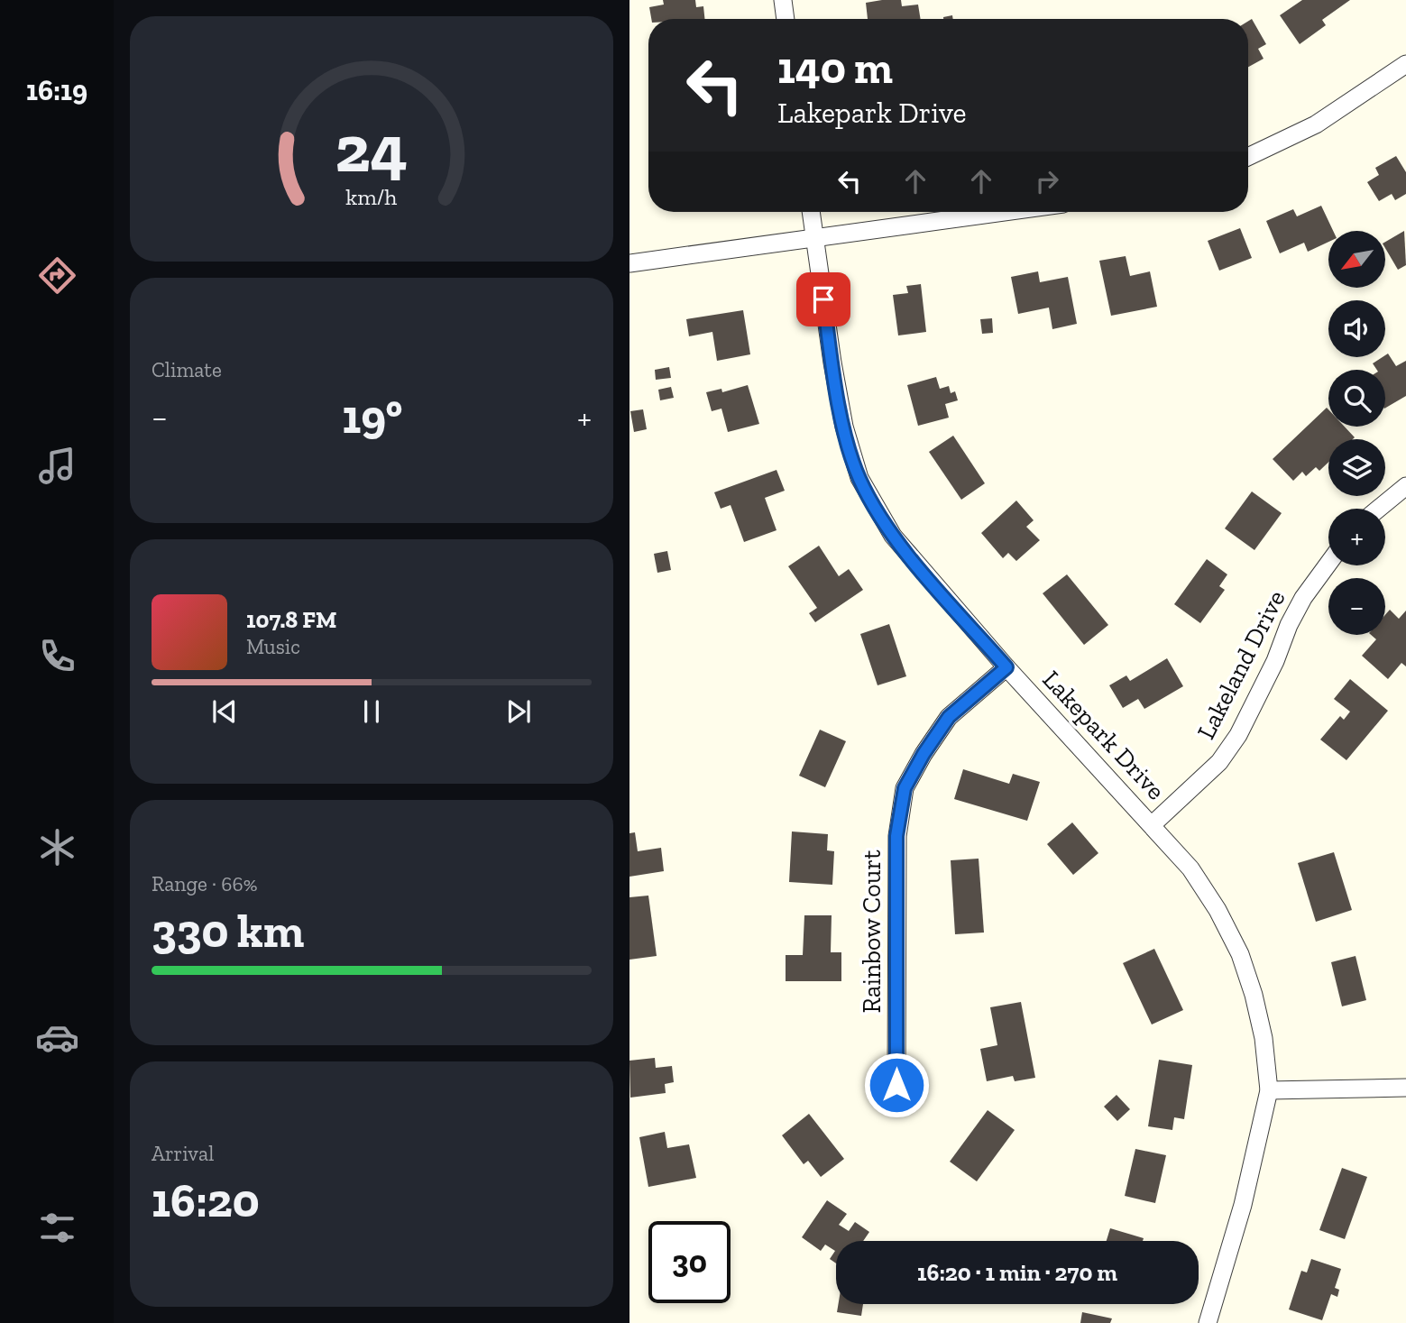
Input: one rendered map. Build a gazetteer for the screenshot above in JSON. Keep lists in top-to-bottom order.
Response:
{
  "streets": {
    "street": ["Lakeland Drive", "Lakepark Drive", "Rainbow Court"]
  },
  "crossings": [
    ["Lakeland Drive", "Lakepark Drive"],
    ["Lakepark Drive", "Rainbow Court"]
  ],
  "north": "bottom left",
  "page": {
    "tabs": "16:19",
    "turn": ["140 m", "Lakepark Drive"],
    "map_buttons": ["+", "−"],
    "tile": [
      "Climate",
      ["Range · 66%", "330 km"],
      ["Arrival", "16:20"]
    ],
    "heat": ["−", "19°", "+"],
    "song": ["107.8 FM", "Music"],
    "limit": "30",
    "trip": "16:20 · 1 min · 270 m",
    "gauge": ["24", "km/h"]
  }
}
